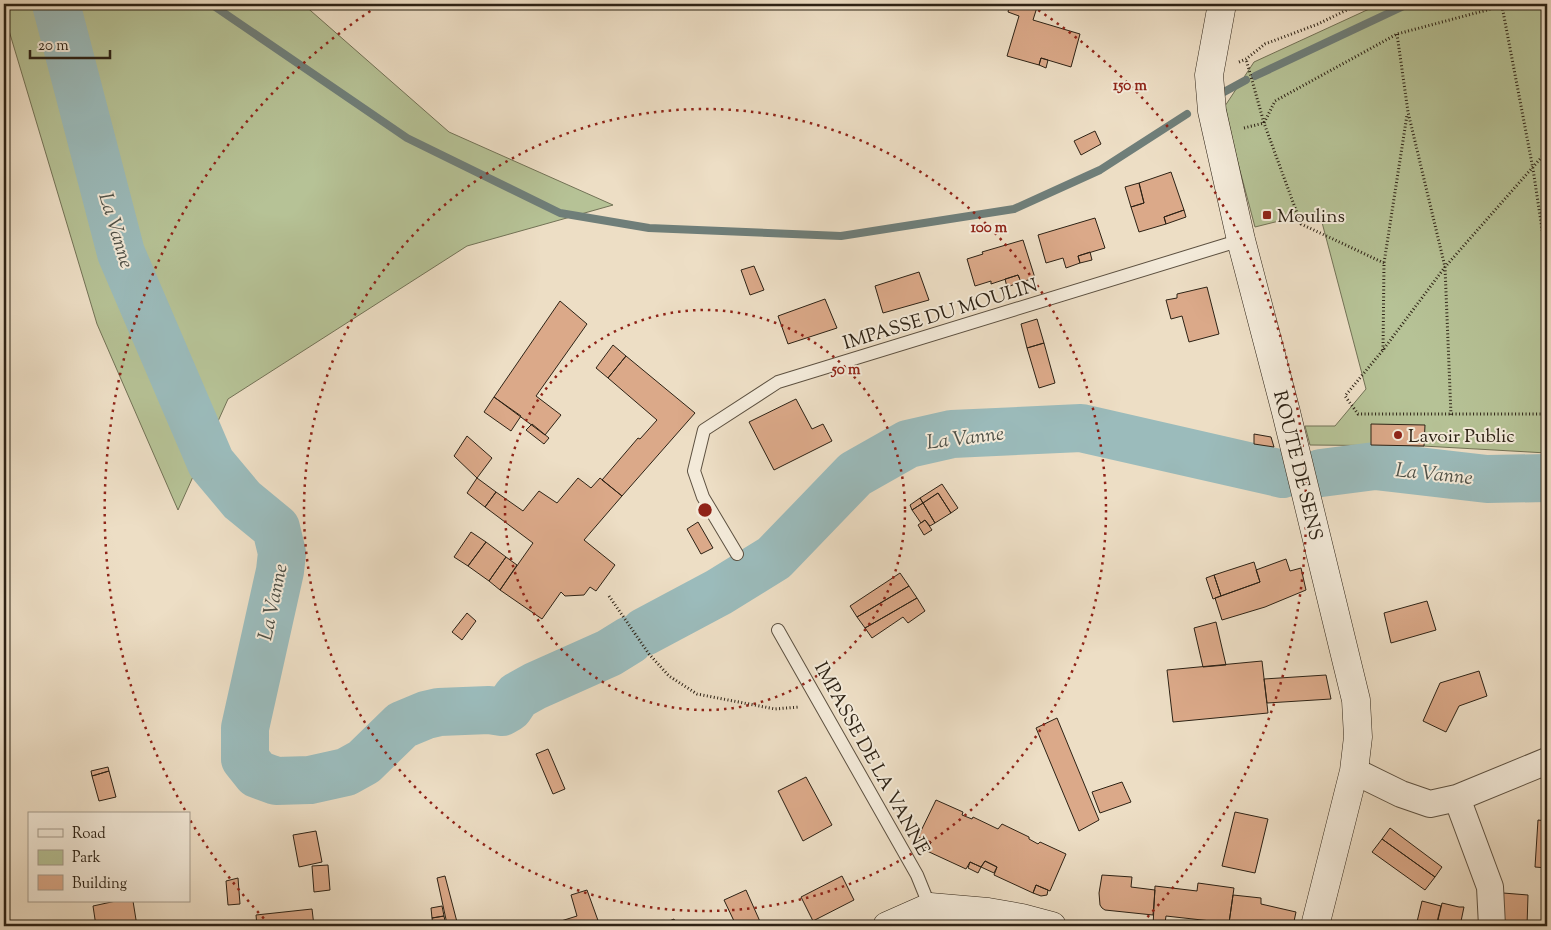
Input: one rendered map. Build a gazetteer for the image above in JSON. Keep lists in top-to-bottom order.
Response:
{
  "streets": {
    "street": ["ROUTE DE SENS"],
    "lane": ["IMPASSE DU MOULIN", "IMPASSE DE LA VANNE"]
  },
  "crossings": [
    ["IMPASSE DU MOULIN", "ROUTE DE SENS"]
  ],
  "water": ["La Vanne"],
  "places": {
    "transit": ["Moulins"],
    "other": ["Lavoir Public"]
  },
  "legend": ["Road", "Park", "Building"],
  "scale_bar": "20 m",
  "rings": ["150 m", "100 m", "50 m"]
}
